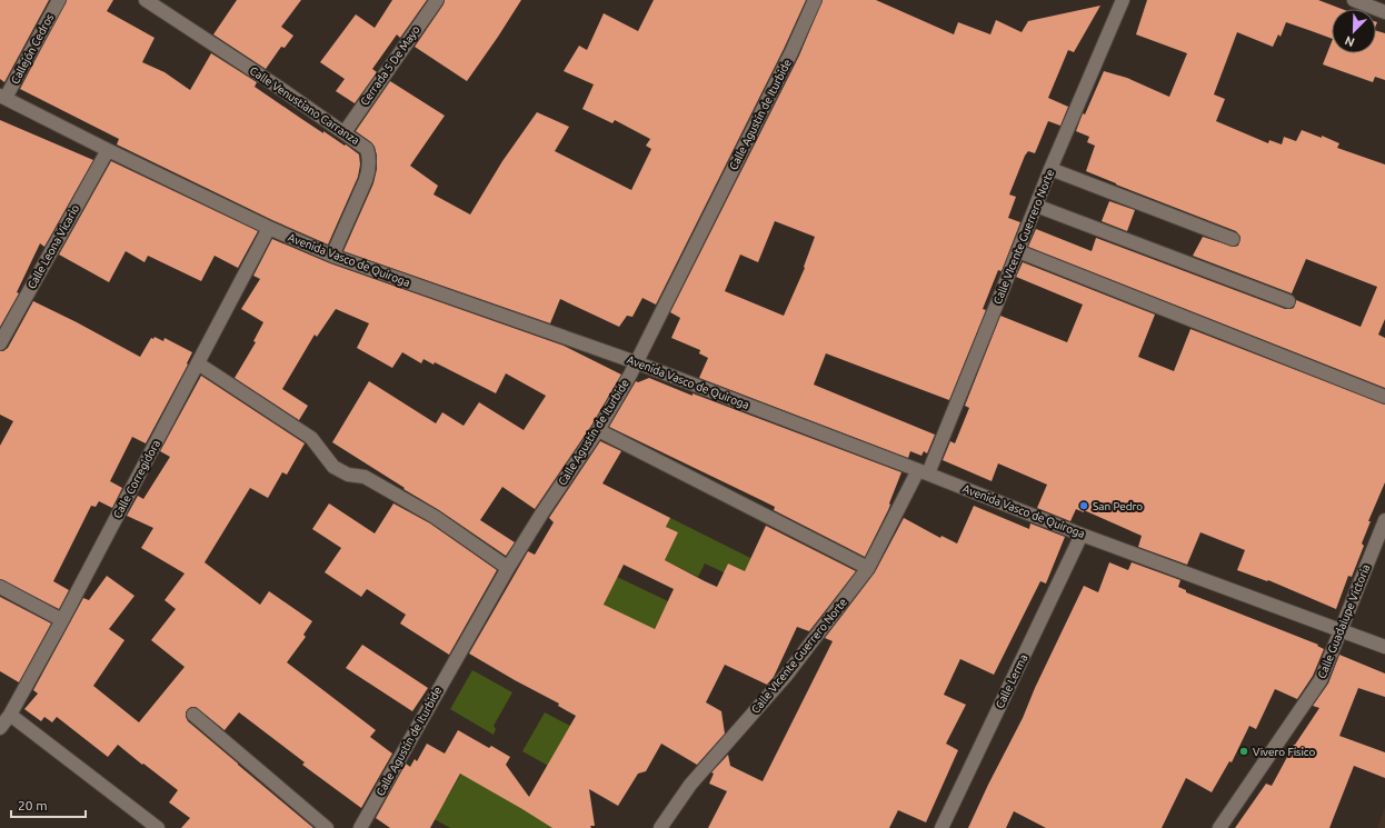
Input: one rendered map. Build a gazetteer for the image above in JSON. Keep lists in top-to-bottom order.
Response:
{
  "streets": {
    "street": [
      "Callejón Cedros",
      "Cerrada 5 De Mayo",
      "Calle Venustiano Carranza",
      "Calle Agustín de Iturbide",
      "Calle VIcente Guerrero Norte",
      "Calle Leona Vicario",
      "Avenida Vasco de Quiroga",
      "Calle Corregidora",
      "Calle Guadalupe Victoria",
      "Calle Lerma"
    ]
  },
  "crossings": [
    ["Callejón Cedros", "Avenida Vasco de Quiroga"],
    ["Cerrada 5 De Mayo", "Calle Venustiano Carranza"],
    ["Calle Venustiano Carranza", "Avenida Vasco de Quiroga"],
    ["Calle Agustín de Iturbide", "Avenida Vasco de Quiroga"],
    ["Calle VIcente Guerrero Norte", "Avenida Vasco de Quiroga"],
    ["Calle Leona Vicario", "Avenida Vasco de Quiroga"],
    ["Avenida Vasco de Quiroga", "Calle Corregidora"],
    ["Avenida Vasco de Quiroga", "Calle Guadalupe Victoria"],
    ["Avenida Vasco de Quiroga", "Calle Lerma"]
  ],
  "places": ["San Pedro", "Vivero Fisico"],
  "scale_bar": "20 m",
  "north": "bottom left"
}
